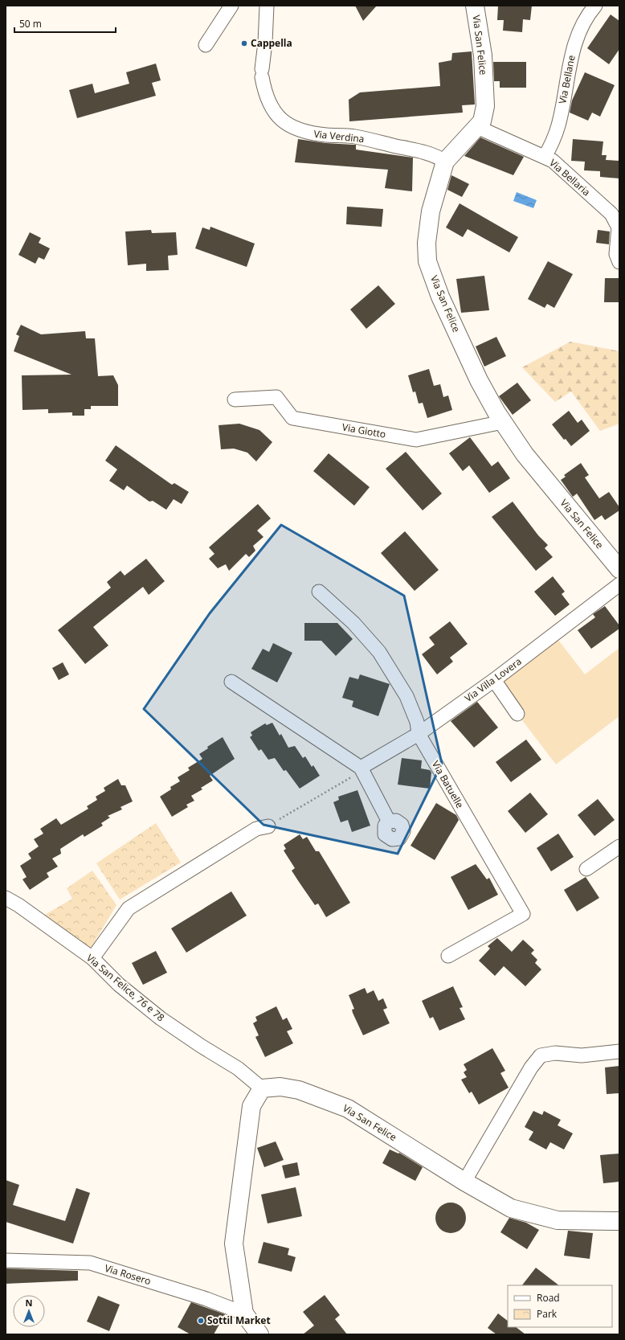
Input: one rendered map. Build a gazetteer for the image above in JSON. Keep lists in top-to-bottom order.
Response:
{
  "streets": {
    "street": [
      "Via San Felice",
      "Via Bellane",
      "Via Verdina",
      "Via Bellaria",
      "Via Giotto",
      "Via Villa Lovera",
      "Via Batuelle",
      "Via San Felice, 76 e 78",
      "Via Rosero"
    ]
  },
  "crossings": [
    ["Via San Felice", "Via Verdina"],
    ["Via San Felice", "Via Bellaria"],
    ["Via San Felice", "Via Giotto"],
    ["Via San Felice", "Via San Felice, 76 e 78"],
    ["Via Bellane", "Via Bellaria"],
    ["Via Villa Lovera", "Via Batuelle"]
  ],
  "places": ["Cappella", "Sottil Market"],
  "legend": ["Road", "Park"],
  "scale_bar": "50 m",
  "north": "top"
}
